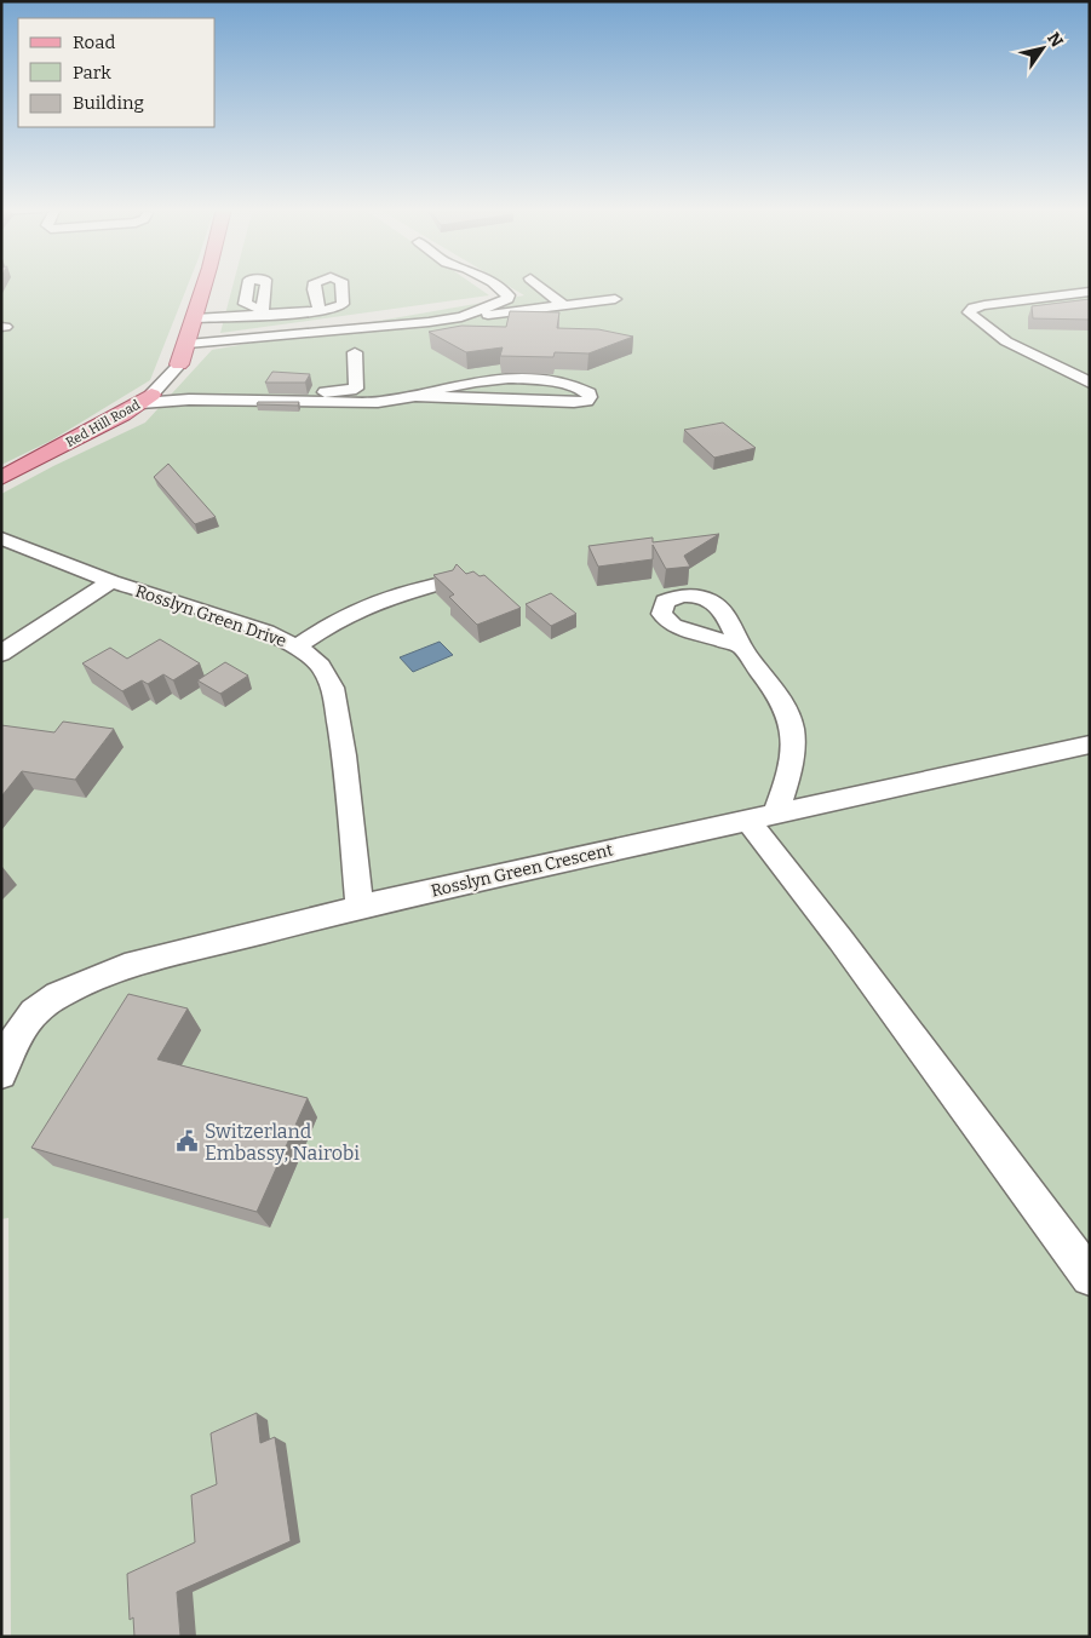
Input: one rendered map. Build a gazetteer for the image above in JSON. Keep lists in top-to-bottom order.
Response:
{
  "streets": {
    "main road": ["Red Hill Road"],
    "street": ["Rosslyn Green Drive", "Rosslyn Green Crescent"]
  },
  "crossings": [
    ["Rosslyn Green Drive", "Rosslyn Green Crescent"]
  ],
  "places": {
    "public building": ["Switzerland Embassy, Nairobi"]
  },
  "legend": ["Road", "Park", "Building"],
  "north": "top right"
}
